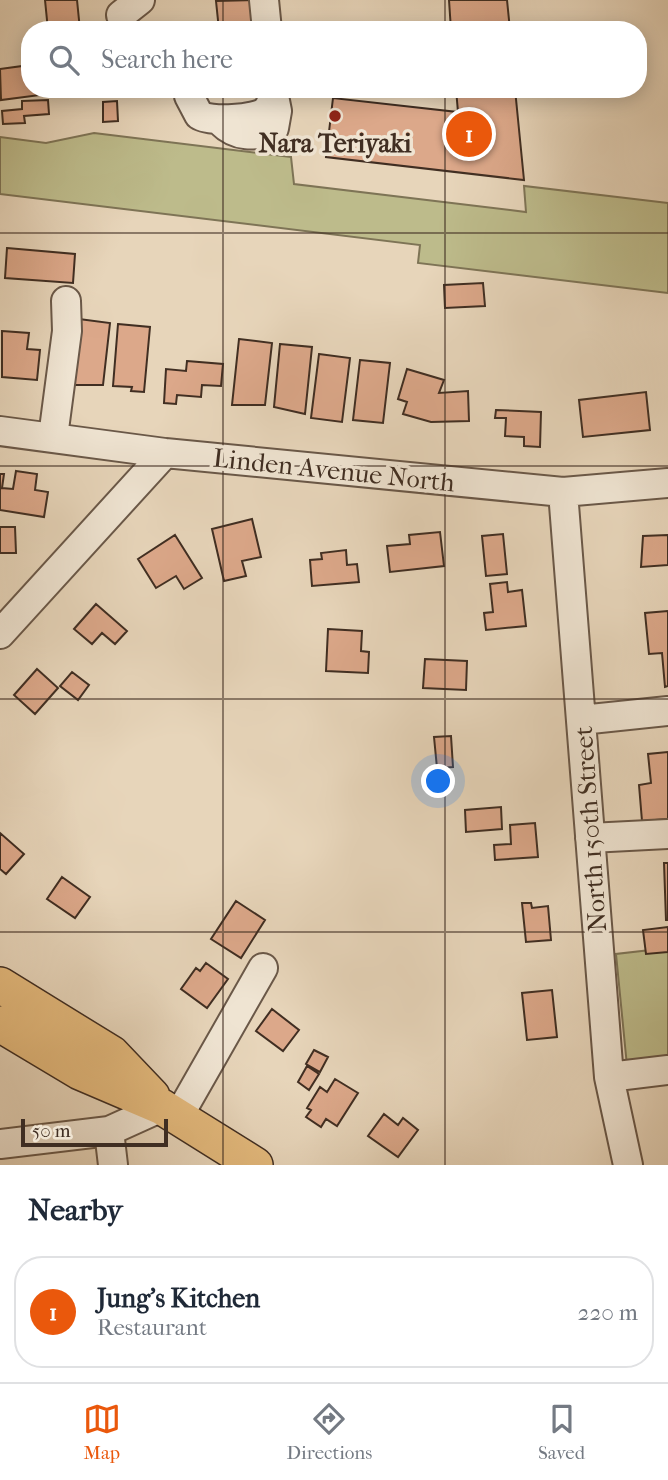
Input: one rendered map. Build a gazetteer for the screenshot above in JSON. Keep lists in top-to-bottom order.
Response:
{
  "streets": {
    "street": ["Linden Avenue North", "North 150th Street"]
  },
  "crossings": [
    ["Linden Avenue North", "North 150th Street"]
  ],
  "places": ["Nara Teriyaki"],
  "scale_bar": "50 m",
  "page": {
    "search": "Search here",
    "pins": "1",
    "scale": "50 m",
    "heading": "Nearby",
    "list": [
      {
        "mark": "1",
        "name": "Jung's Kitchen",
        "note": "Restaurant",
        "value": "220 m"
      }
    ],
    "nav": ["Map", "Directions", "Saved"]
  }
}
